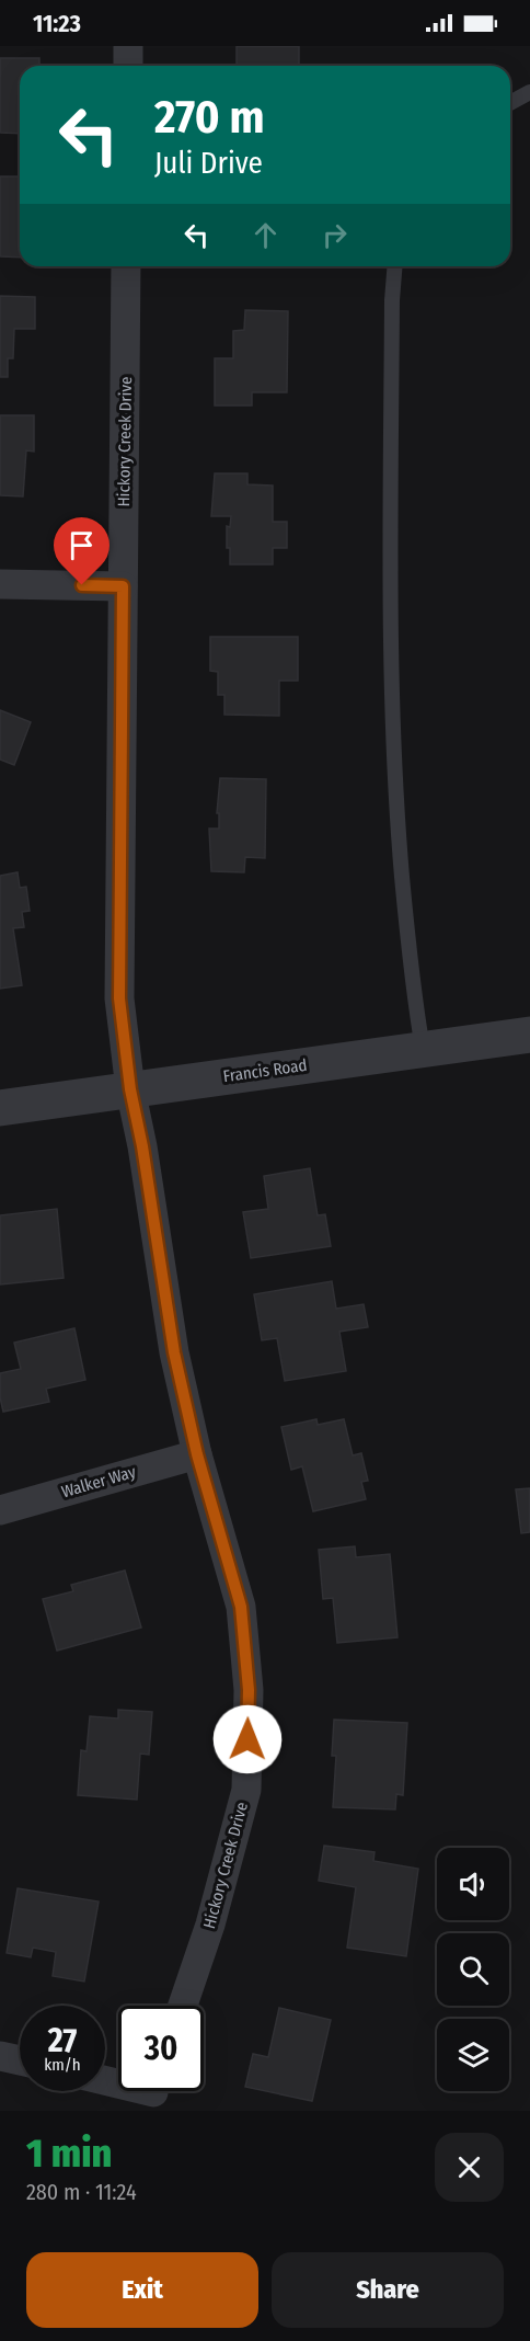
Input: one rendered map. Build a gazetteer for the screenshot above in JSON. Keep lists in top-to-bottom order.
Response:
{
  "streets": {
    "street": ["Hickory Creek Drive", "Francis Road", "Walker Way"]
  },
  "crossings": [
    ["Hickory Creek Drive", "Francis Road"],
    ["Hickory Creek Drive", "Walker Way"]
  ],
  "page": {
    "status": "11:23",
    "turn": ["270 m", "Juli Drive"],
    "speed": "27 km/h",
    "limit": "30",
    "heading": ["1 min", "280 m · 11:24"],
    "buttons": ["Exit", "Share"]
  }
}
